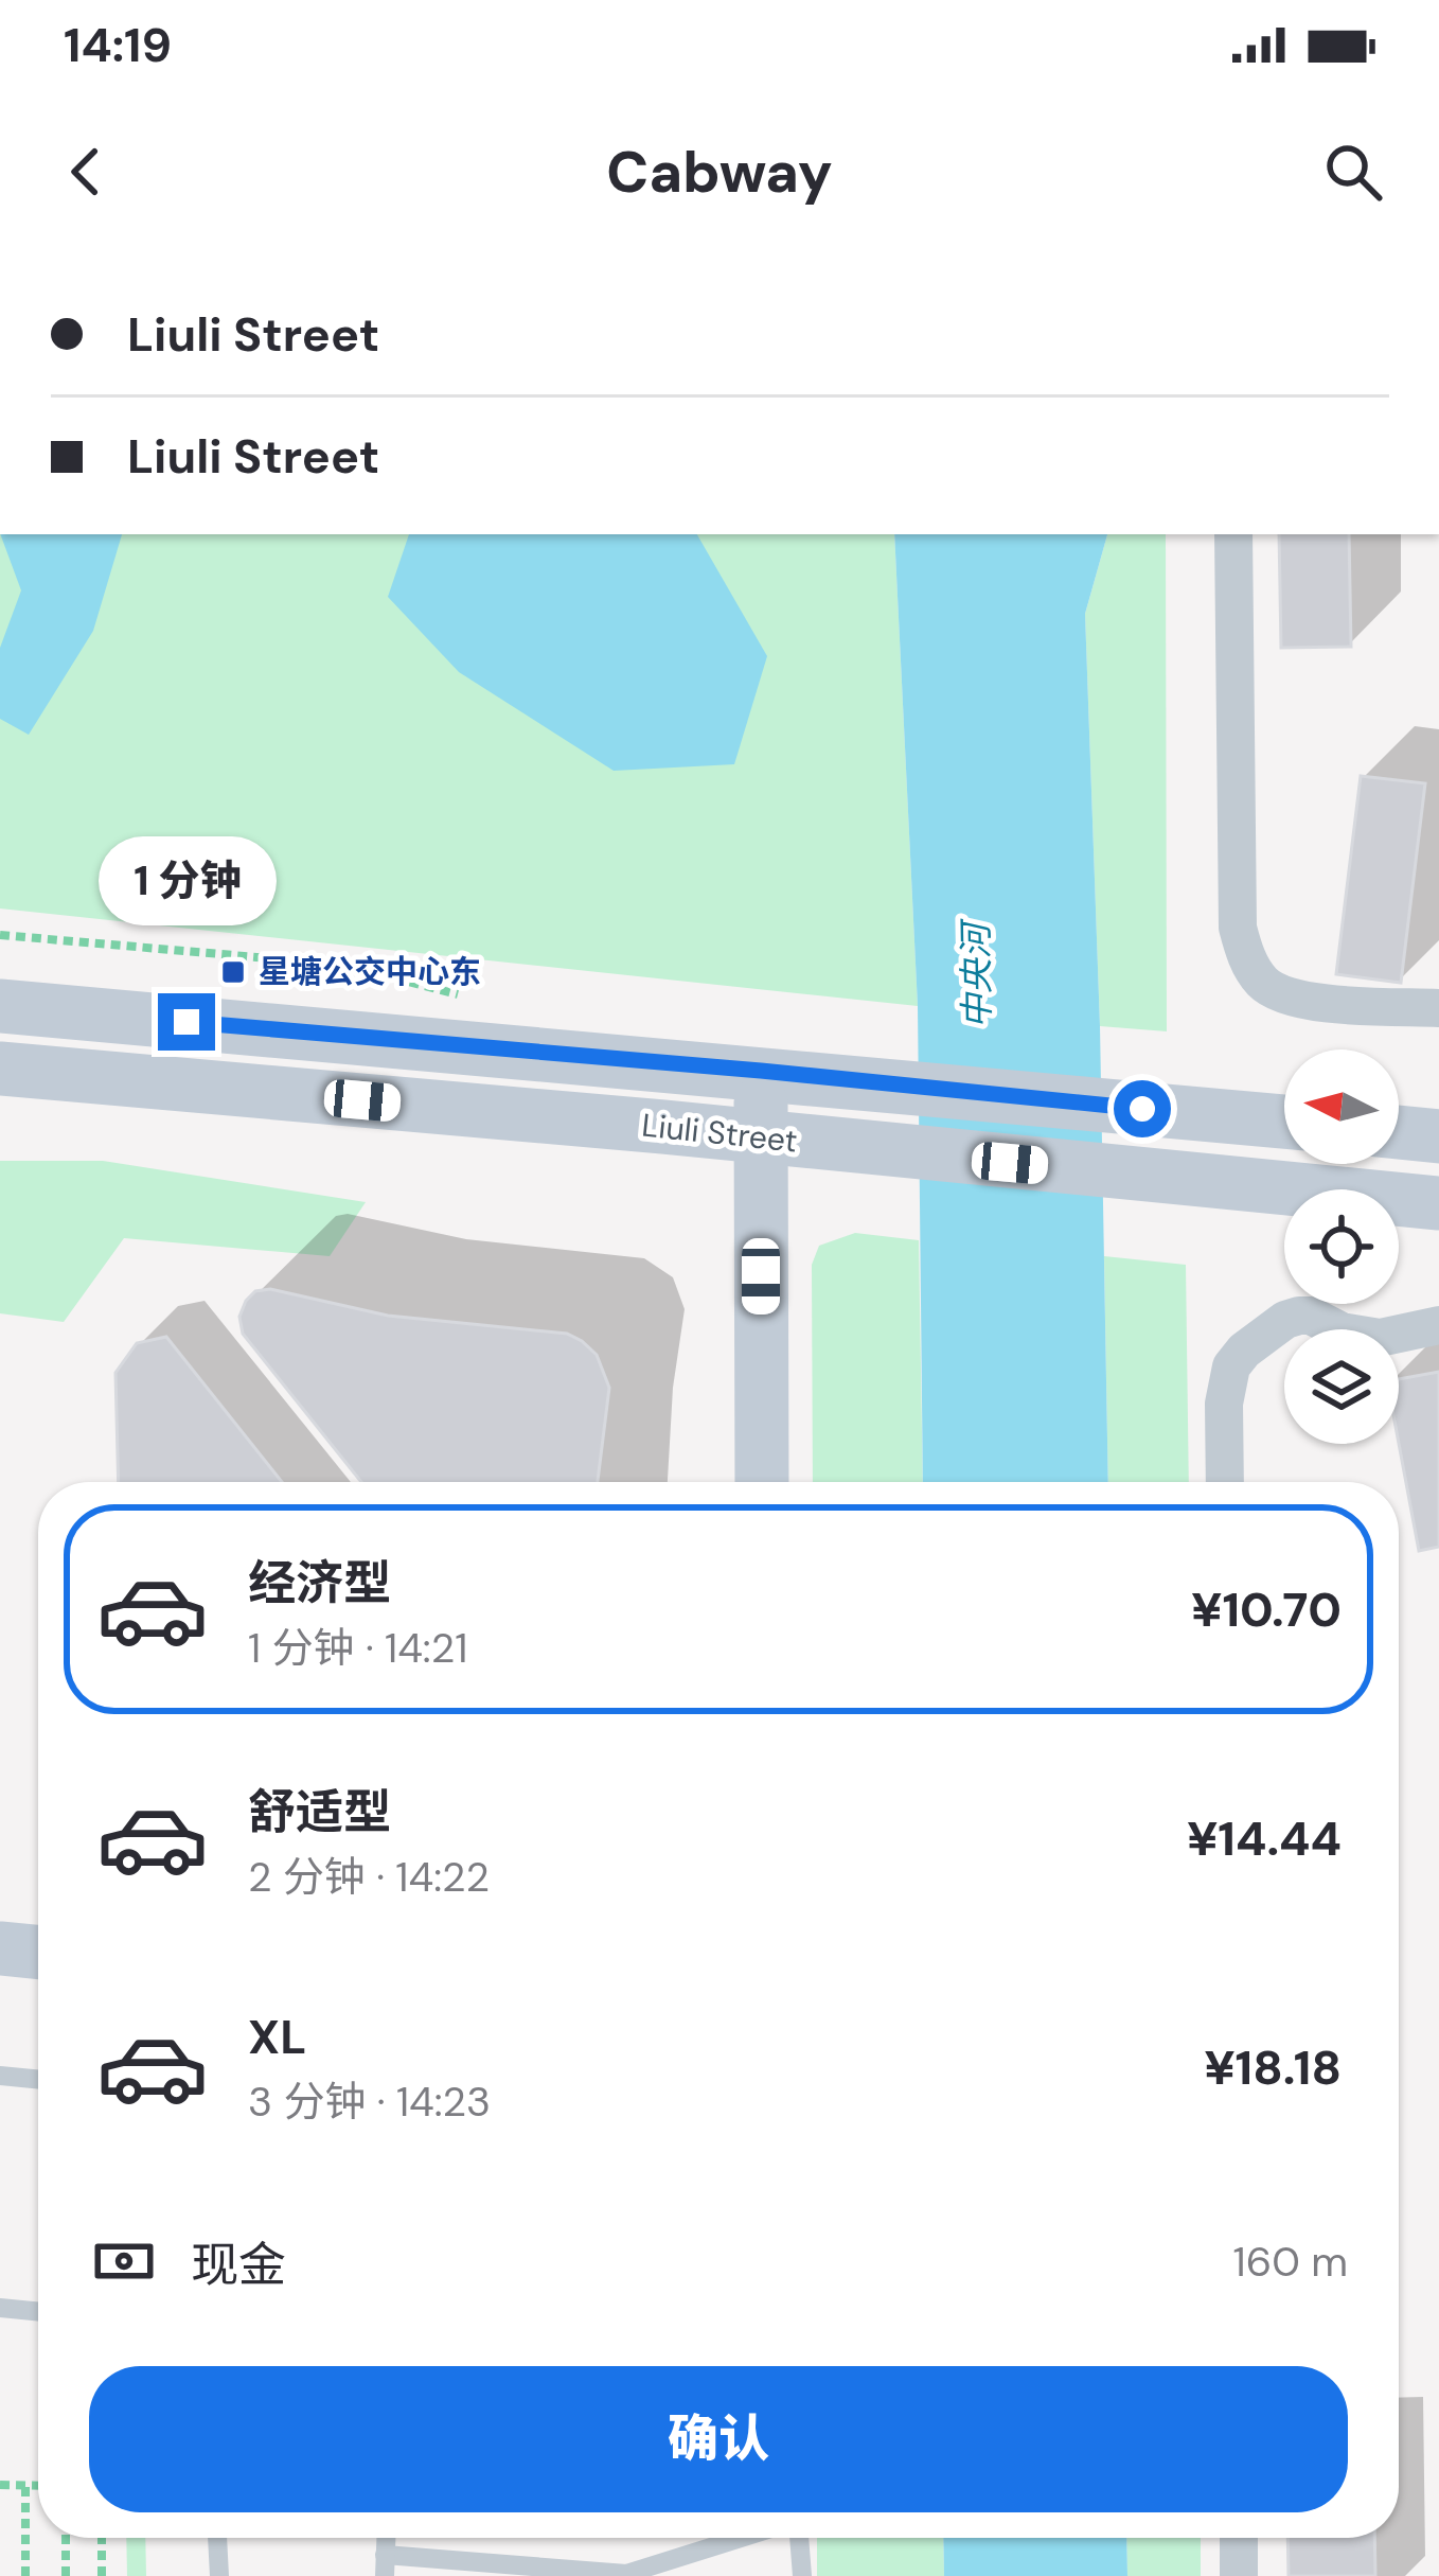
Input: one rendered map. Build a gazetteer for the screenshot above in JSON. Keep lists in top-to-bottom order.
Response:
{
  "streets": {
    "main road": ["Liuli Street"]
  },
  "water": ["中央河"],
  "places": {
    "transit": ["星塘公交中心东"]
  },
  "north": "left",
  "page": {
    "status": "14:19",
    "header": "Cabway",
    "banner": ["Liuli Street", "Liuli Street"],
    "bubble": "1 分钟",
    "list": [
      {
        "name": "经济型",
        "note": "1 分钟 · 14:21",
        "value": "¥10.70"
      },
      {
        "name": "舒适型",
        "note": "2 分钟 · 14:22",
        "value": "¥14.44"
      },
      {
        "name": "XL",
        "note": "3 分钟 · 14:23",
        "value": "¥18.18"
      }
    ],
    "pay": ["现金", "160 m"],
    "buttons": "确认"
  }
}
